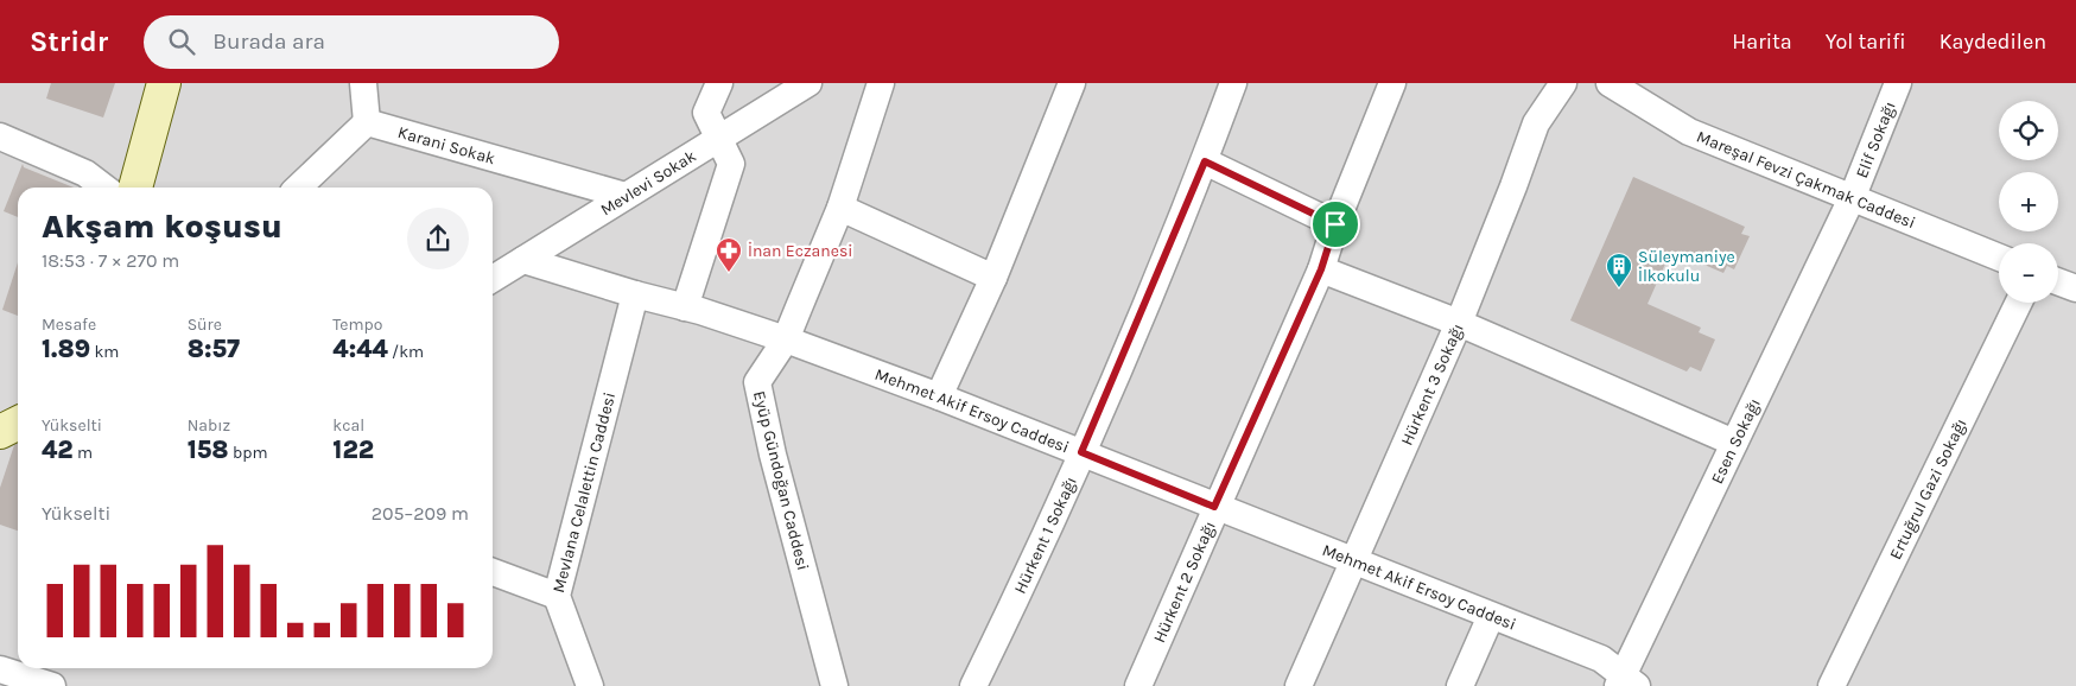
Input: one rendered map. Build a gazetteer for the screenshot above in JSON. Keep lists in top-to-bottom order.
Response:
{
  "streets": {
    "street": [
      "Elif Sokağı",
      "Karani Sokak",
      "Mareşal Fevzi Çakmak Caddesi",
      "Mevlevi Sokak",
      "Hürkent 3 Sokağı",
      "Mehmet Akif Ersoy Caddesi",
      "Esen Sokağı",
      "Eyüp Gündoğan Caddesi",
      "Ertuğrul Gazi Sokağı",
      "Mevlana Celalettin Caddesi",
      "Hürkent 1 Sokağı",
      "Hürkent 2 Sokağı"
    ]
  },
  "crossings": [
    ["Elif Sokağı", "Mareşal Fevzi Çakmak Caddesi"],
    ["Elif Sokağı", "Esen Sokağı"],
    ["Karani Sokak", "Mevlevi Sokak"],
    ["Mareşal Fevzi Çakmak Caddesi", "Esen Sokağı"],
    ["Mevlevi Sokak", "Mehmet Akif Ersoy Caddesi"],
    ["Hürkent 3 Sokağı", "Mehmet Akif Ersoy Caddesi"],
    ["Mehmet Akif Ersoy Caddesi", "Esen Sokağı"],
    ["Mehmet Akif Ersoy Caddesi", "Eyüp Gündoğan Caddesi"],
    ["Mehmet Akif Ersoy Caddesi", "Mevlana Celalettin Caddesi"],
    ["Mehmet Akif Ersoy Caddesi", "Hürkent 1 Sokağı"],
    ["Mehmet Akif Ersoy Caddesi", "Hürkent 2 Sokağı"]
  ],
  "places": {
    "pharmacy": ["İnan Eczanesi"],
    "building": ["Süleymaniye İlkokulu"]
  },
  "page": {
    "header": "Stridr",
    "search": "Burada ara",
    "nav": ["Harita", "Yol tarifi", "Kaydedilen"],
    "map_buttons": ["+", "−"],
    "heading": ["Akşam koşusu", "18:53 · 7 × 270 m"],
    "stats": [
      ["Mesafe", "1.89 km"],
      ["Süre", "8:57"],
      ["Tempo", "4:44 /km"],
      ["Yükselti", "42 m"],
      ["Nabız", "158 bpm"],
      ["kcal", "122"]
    ],
    "chart": ["Yükselti", "205–209 m"]
  }
}
